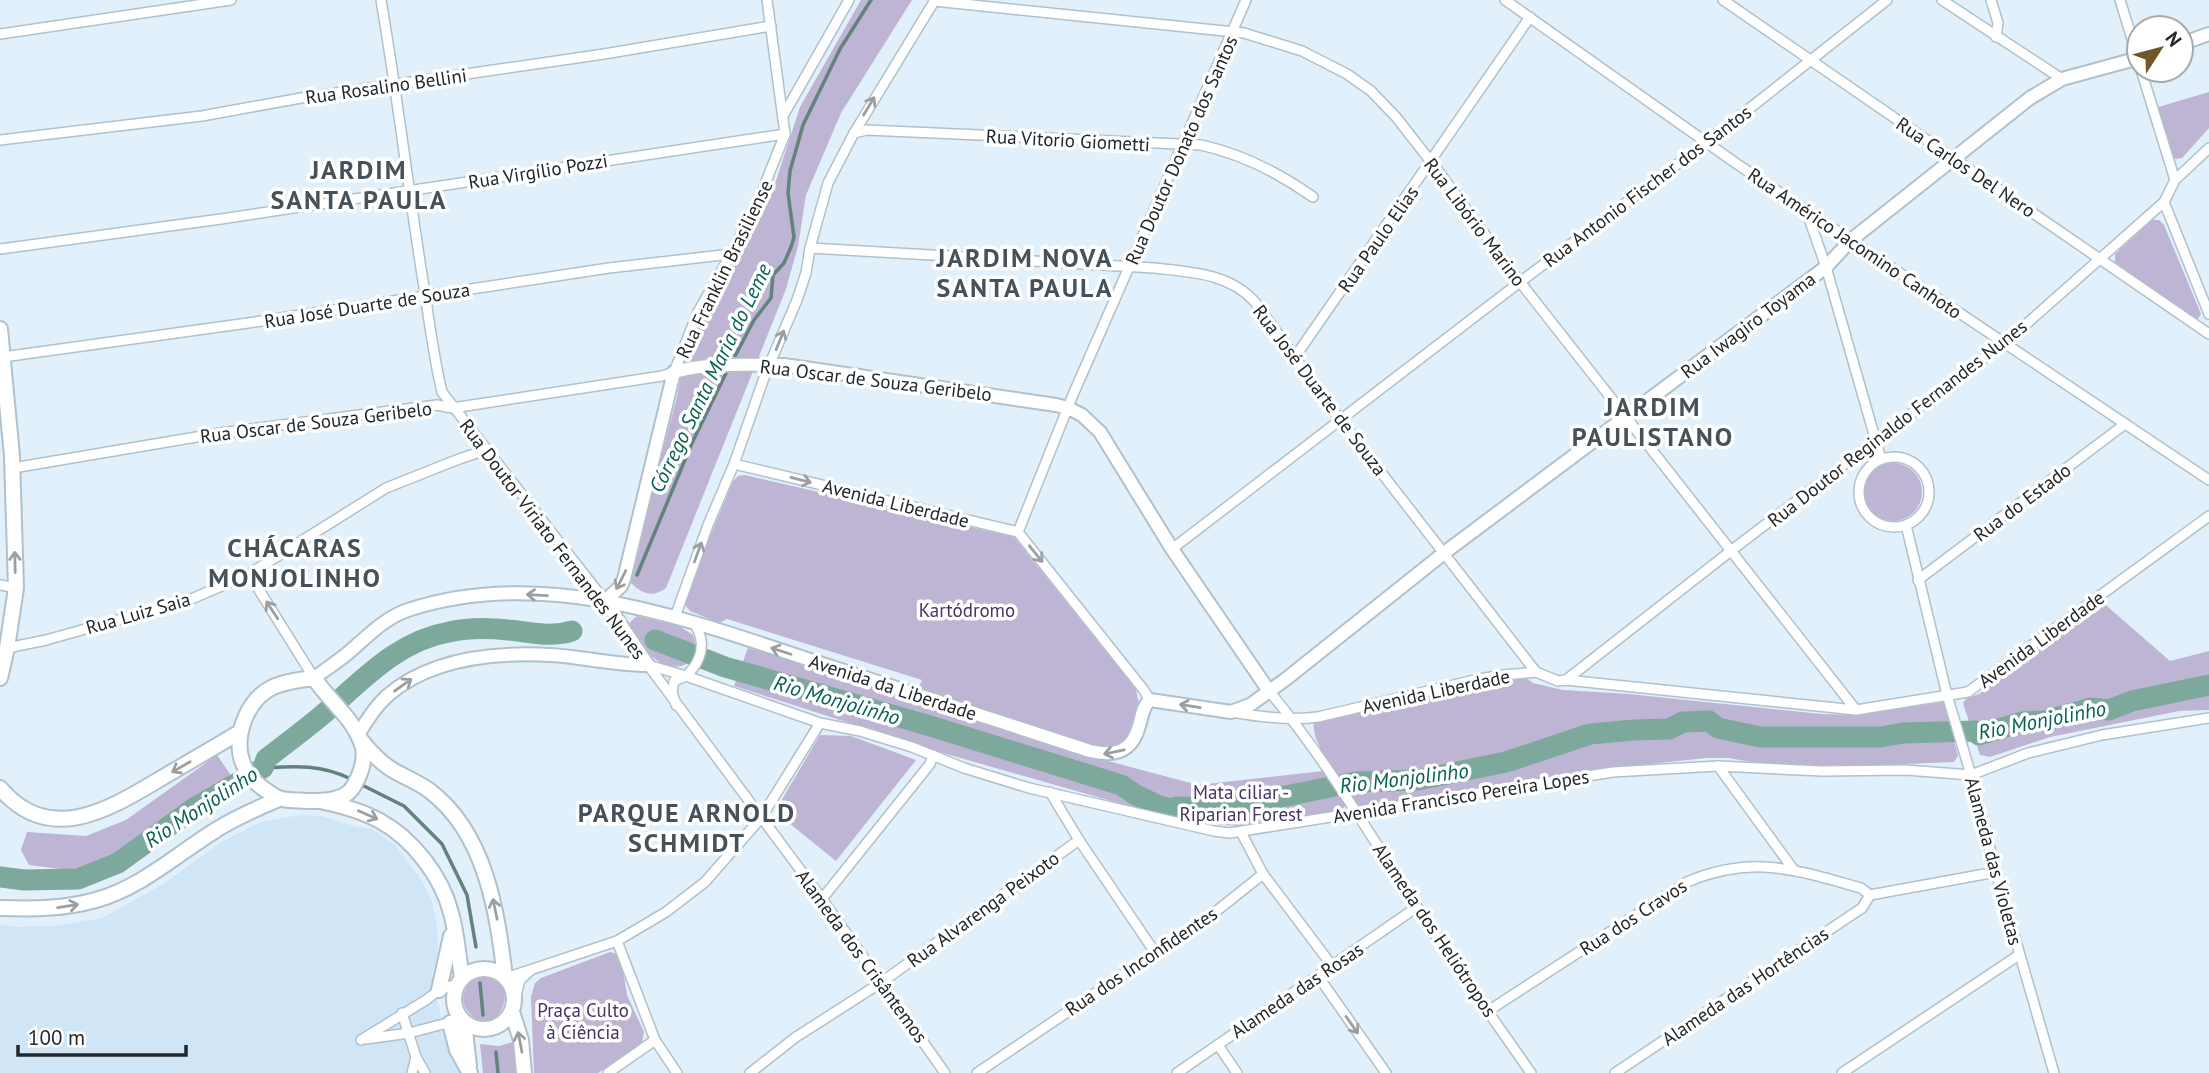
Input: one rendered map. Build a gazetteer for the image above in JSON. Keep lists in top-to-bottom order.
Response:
{
  "streets": {
    "street": [
      "Rua Rosalino Bellini",
      "Rua Vitorio Giometti",
      "Rua Doutor Donato dos Santos",
      "Rua Carlos Del Nero",
      "Rua Virgílio Pozzi",
      "Rua Antonio Fischer dos Santos",
      "Rua Libório Marino",
      "Rua Paulo Elias",
      "Rua Américo Jacomino Canhoto",
      "Rua Franklin Brasiliense",
      "Rua José Duarte de Souza",
      "Rua Iwagiro Toyama",
      "Rua Oscar de Souza Geribelo",
      "Rua Doutor Reginaldo Fernandes Nunes",
      "Rua do Estado",
      "Avenida Liberdade",
      "Rua Doutor Viriato Fernandes Nunes",
      "Rua Luiz Saia",
      "Avenida da Liberdade",
      "Avenida Francisco Pereira Lopes",
      "Alameda das Violetas",
      "Rua Alvarenga Peixoto",
      "Rua dos Cravos",
      "Alameda dos Heliótropos",
      "Alameda dos Crisântemos",
      "Rua dos Inconfidentes",
      "Alameda das Hortências",
      "Alameda das Rosas"
    ]
  },
  "crossings": [
    ["Rua Rosalino Bellini", "Rua Doutor Viriato Fernandes Nunes"],
    ["Rua Vitorio Giometti", "Rua Doutor Donato dos Santos"],
    ["Rua Doutor Donato dos Santos", "Rua Libório Marino"],
    ["Rua Doutor Donato dos Santos", "Rua José Duarte de Souza"],
    ["Rua Doutor Donato dos Santos", "Rua Oscar de Souza Geribelo"],
    ["Rua Doutor Donato dos Santos", "Avenida Liberdade"],
    ["Rua Carlos Del Nero", "Rua Antonio Fischer dos Santos"],
    ["Rua Carlos Del Nero", "Rua Iwagiro Toyama"],
    ["Rua Carlos Del Nero", "Rua Doutor Reginaldo Fernandes Nunes"],
    ["Rua Virgílio Pozzi", "Rua Franklin Brasiliense"],
    ["Rua Virgílio Pozzi", "Rua Doutor Viriato Fernandes Nunes"],
    ["Rua Antonio Fischer dos Santos", "Rua Libório Marino"],
    ["Rua Antonio Fischer dos Santos", "Rua Américo Jacomino Canhoto"],
    ["Rua Antonio Fischer dos Santos", "Rua José Duarte de Souza"],
    ["Rua Antonio Fischer dos Santos", "Rua Oscar de Souza Geribelo"],
    ["Rua Libório Marino", "Rua Paulo Elias"],
    ["Rua Libório Marino", "Rua Iwagiro Toyama"],
    ["Rua Libório Marino", "Rua Doutor Reginaldo Fernandes Nunes"],
    ["Rua Libório Marino", "Avenida Liberdade"],
    ["Rua Paulo Elias", "Rua Américo Jacomino Canhoto"],
    ["Rua Paulo Elias", "Rua José Duarte de Souza"],
    ["Rua Américo Jacomino Canhoto", "Rua Iwagiro Toyama"],
    ["Rua Américo Jacomino Canhoto", "Rua Doutor Reginaldo Fernandes Nunes"],
    ["Rua Américo Jacomino Canhoto", "Rua do Estado"],
    ["Rua Franklin Brasiliense", "Rua José Duarte de Souza"],
    ["Rua Franklin Brasiliense", "Rua Oscar de Souza Geribelo"],
    ["Rua Franklin Brasiliense", "Rua Doutor Viriato Fernandes Nunes"],
    ["Rua Franklin Brasiliense", "Avenida da Liberdade"],
    ["Rua José Duarte de Souza", "Rua Iwagiro Toyama"],
    ["Rua José Duarte de Souza", "Avenida Liberdade"],
    ["Rua José Duarte de Souza", "Rua Doutor Viriato Fernandes Nunes"],
    ["Rua Iwagiro Toyama", "Rua Oscar de Souza Geribelo"],
    ["Rua Iwagiro Toyama", "Avenida Liberdade"],
    ["Rua Oscar de Souza Geribelo", "Avenida Liberdade"],
    ["Rua Oscar de Souza Geribelo", "Rua Doutor Viriato Fernandes Nunes"],
    ["Rua Oscar de Souza Geribelo", "Alameda dos Heliótropos"],
    ["Rua Doutor Reginaldo Fernandes Nunes", "Avenida Liberdade"],
    ["Rua do Estado", "Alameda das Violetas"],
    ["Avenida Liberdade", "Avenida da Liberdade"],
    ["Avenida Liberdade", "Alameda das Violetas"],
    ["Avenida Liberdade", "Alameda dos Heliótropos"],
    ["Rua Doutor Viriato Fernandes Nunes", "Rua Luiz Saia"],
    ["Rua Doutor Viriato Fernandes Nunes", "Avenida da Liberdade"],
    ["Rua Doutor Viriato Fernandes Nunes", "Avenida Francisco Pereira Lopes"],
    ["Rua Doutor Viriato Fernandes Nunes", "Alameda dos Crisântemos"],
    ["Avenida Francisco Pereira Lopes", "Alameda das Violetas"],
    ["Avenida Francisco Pereira Lopes", "Alameda dos Heliótropos"],
    ["Rua Alvarenga Peixoto", "Alameda dos Crisântemos"],
    ["Rua dos Cravos", "Alameda dos Heliótropos"],
    ["Rua dos Cravos", "Alameda das Hortências"],
    ["Alameda dos Heliótropos", "Alameda das Rosas"]
  ],
  "one_way": ["Avenida da Liberdade"],
  "districts": [
    "JARDIM SANTA PAULA",
    "JARDIM NOVA SANTA PAULA",
    "JARDIM PAULISTANO",
    "CHÁCARAS MONJOLINHO",
    "PARQUE ARNOLD SCHMIDT"
  ],
  "water": ["Córrego Santa Maria do Leme", "Rio Monjolinho"],
  "parks": ["Kartódromo", "Mata ciliar - Riparian Forest", "Praça Culto à Ciência"],
  "scale_bar": "100 m",
  "north": "top right"
}
